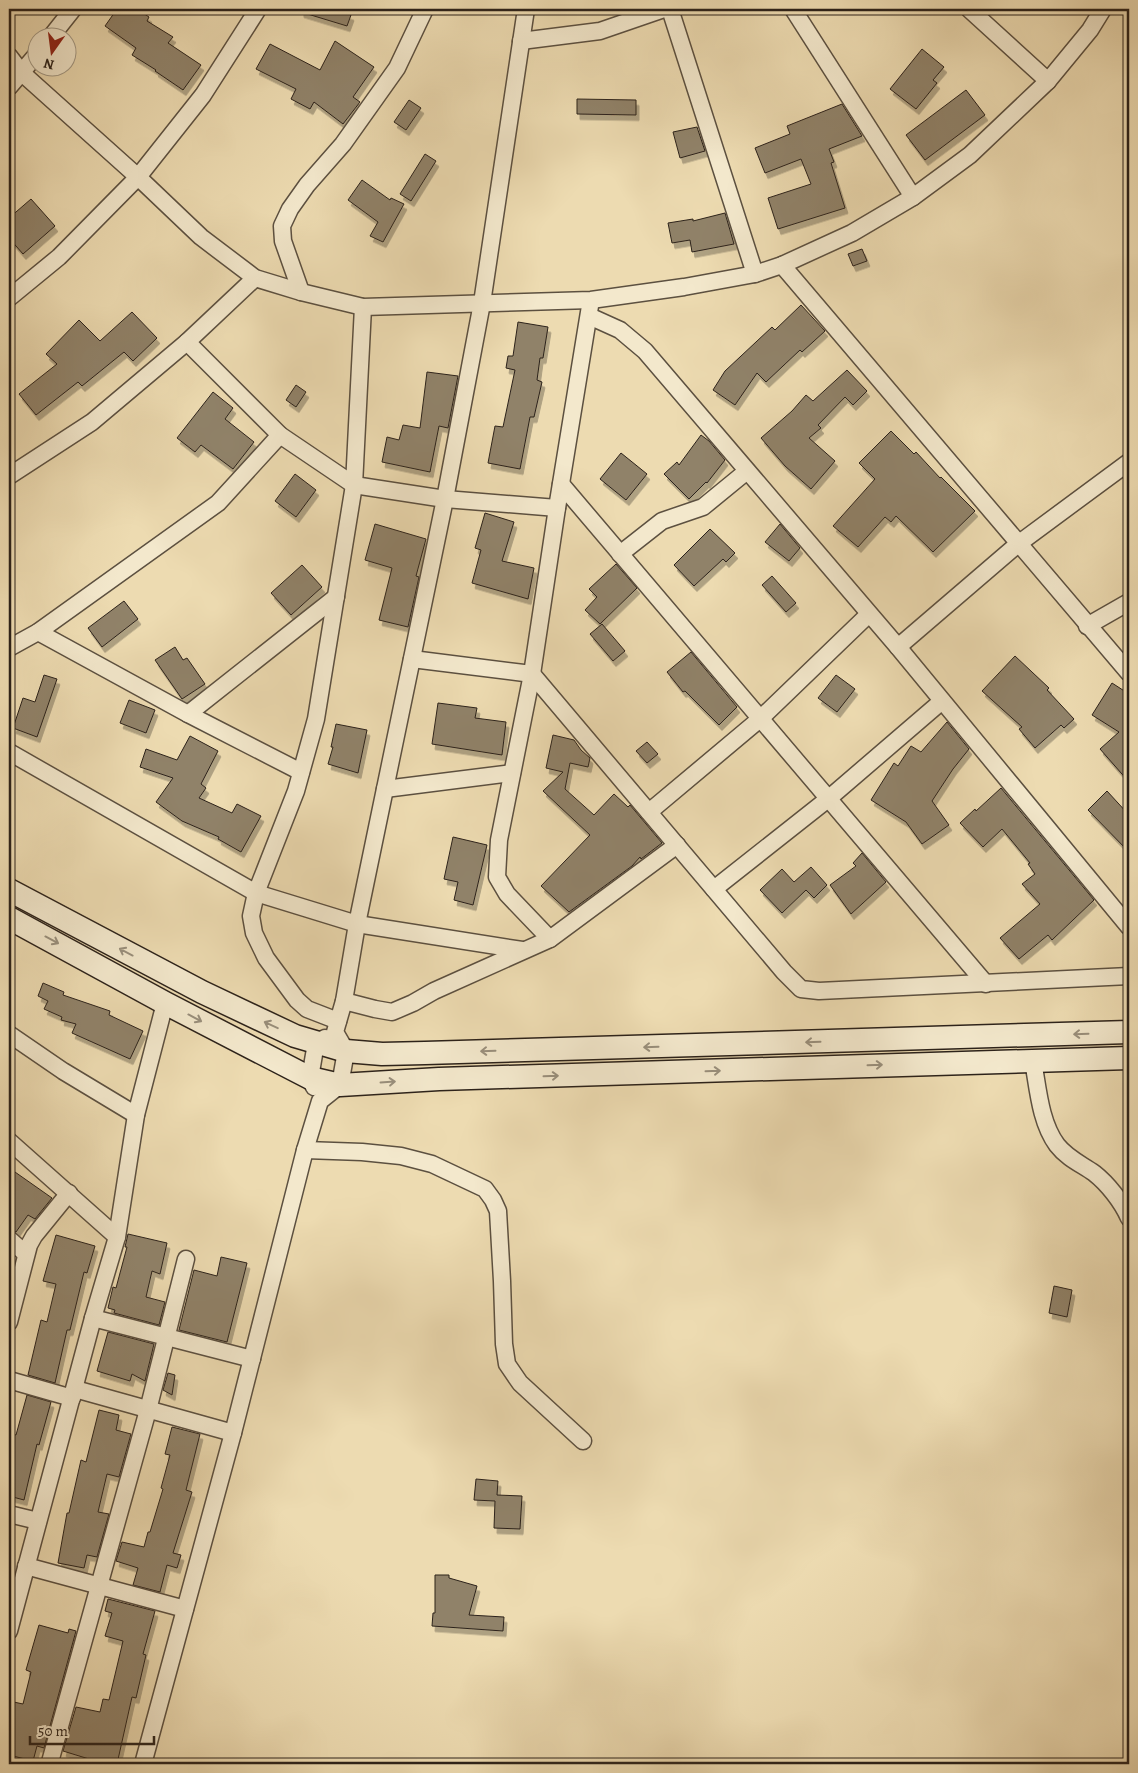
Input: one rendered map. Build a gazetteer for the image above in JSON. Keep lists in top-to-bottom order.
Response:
{
  "scale_bar": "50 m",
  "north": "bottom"
}
